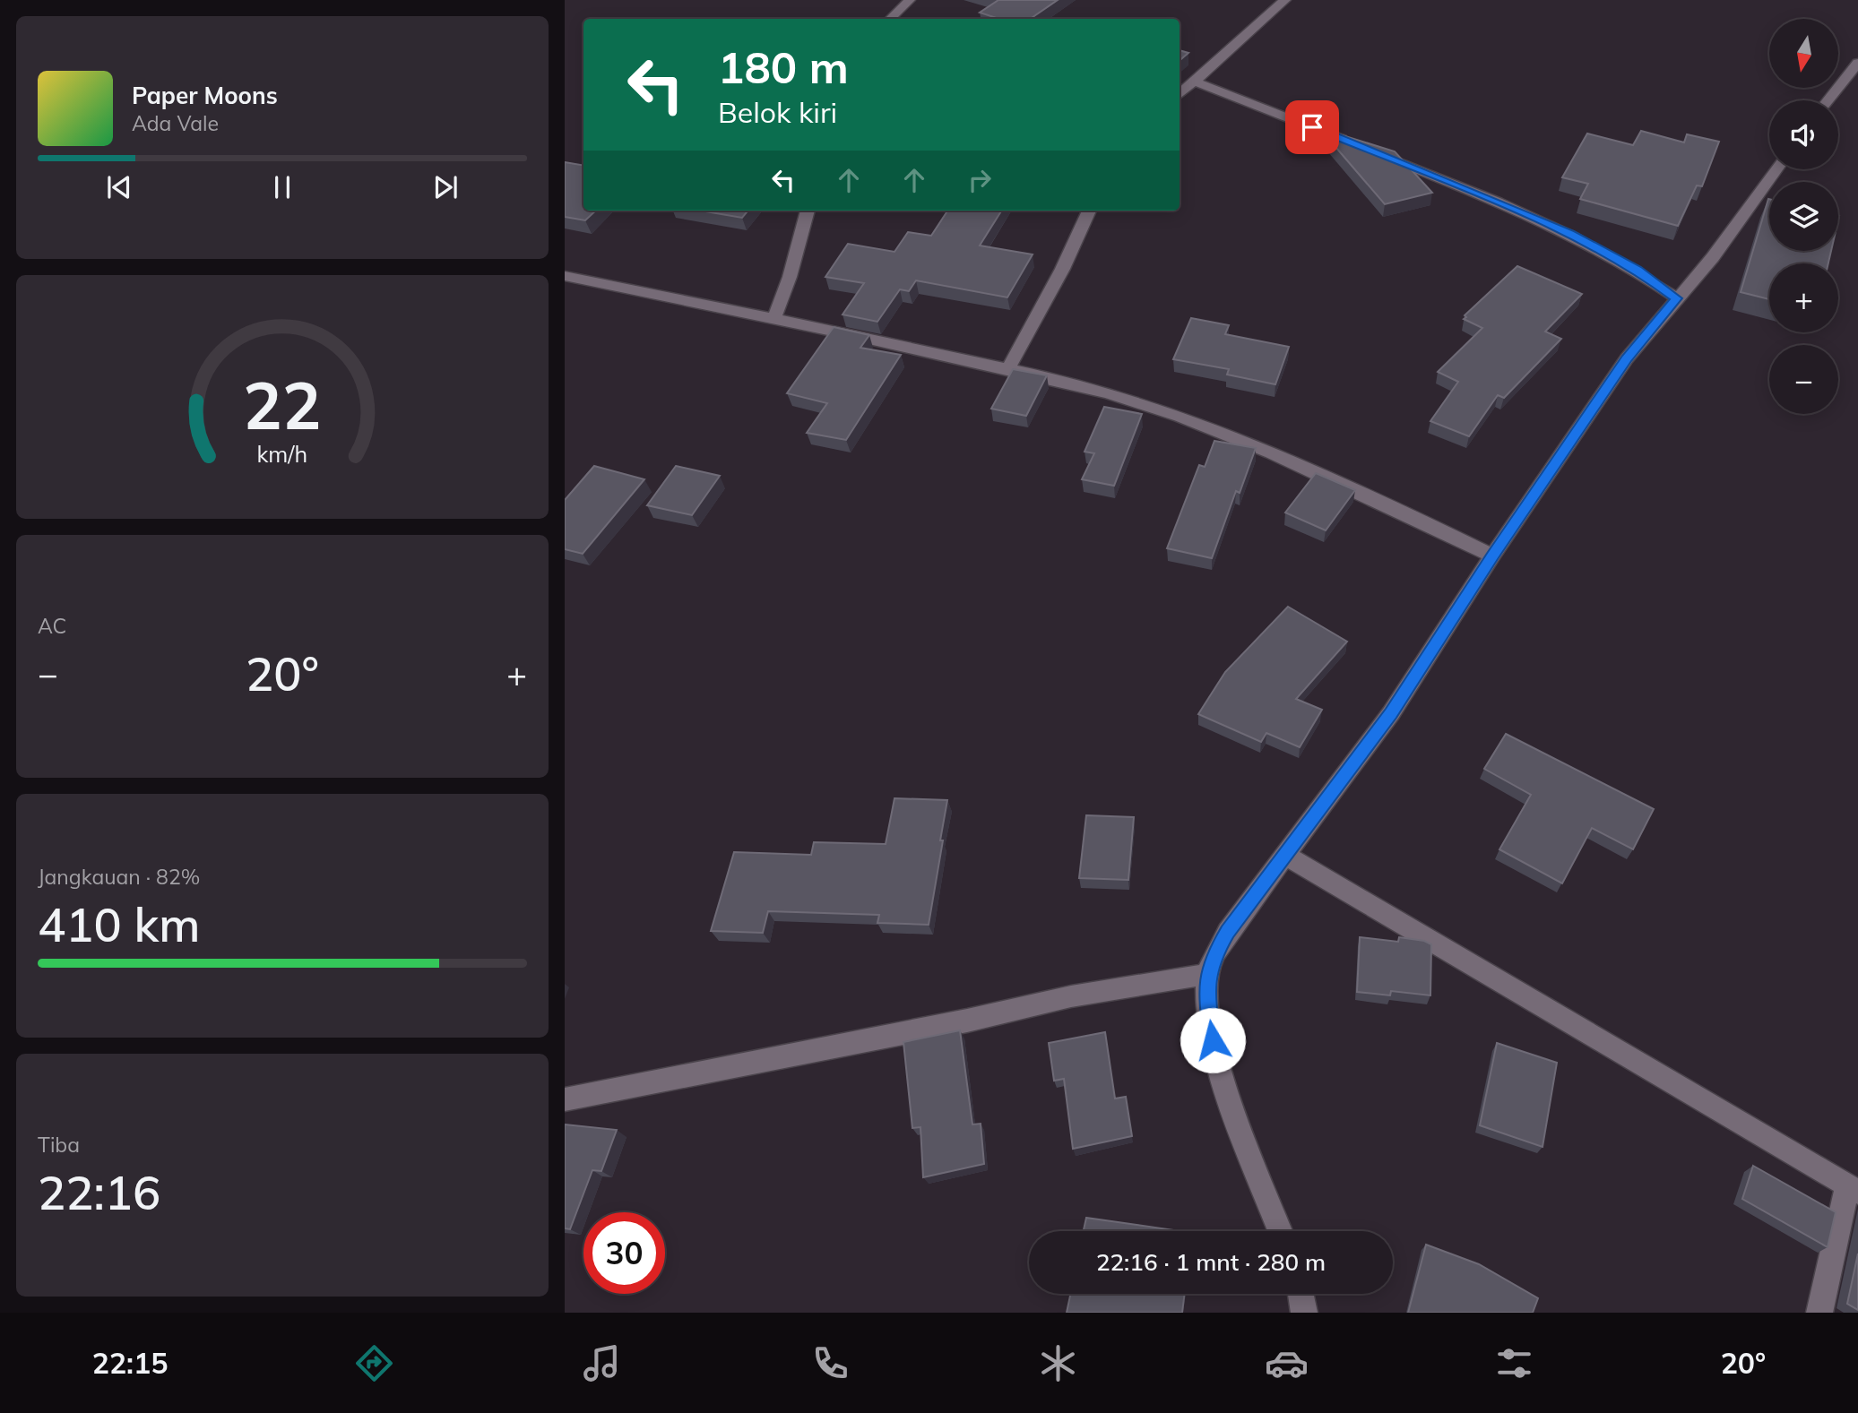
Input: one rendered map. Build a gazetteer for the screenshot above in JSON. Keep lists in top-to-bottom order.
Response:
{
  "north": "bottom",
  "page": {
    "map_buttons": ["+", "−"],
    "turn": ["180 m", "Belok kiri"],
    "song": ["Paper Moons", "Ada Vale"],
    "tile": [
      "AC",
      ["Jangkauan · 82%", "410 km"],
      ["Tiba", "22:16"]
    ],
    "heat": ["−", "20°", "+"],
    "limit": "30",
    "trip": "22:16 · 1 mnt · 280 m",
    "tabs": ["22:15", "20°"],
    "gauge": ["22", "km/h"]
  }
}
